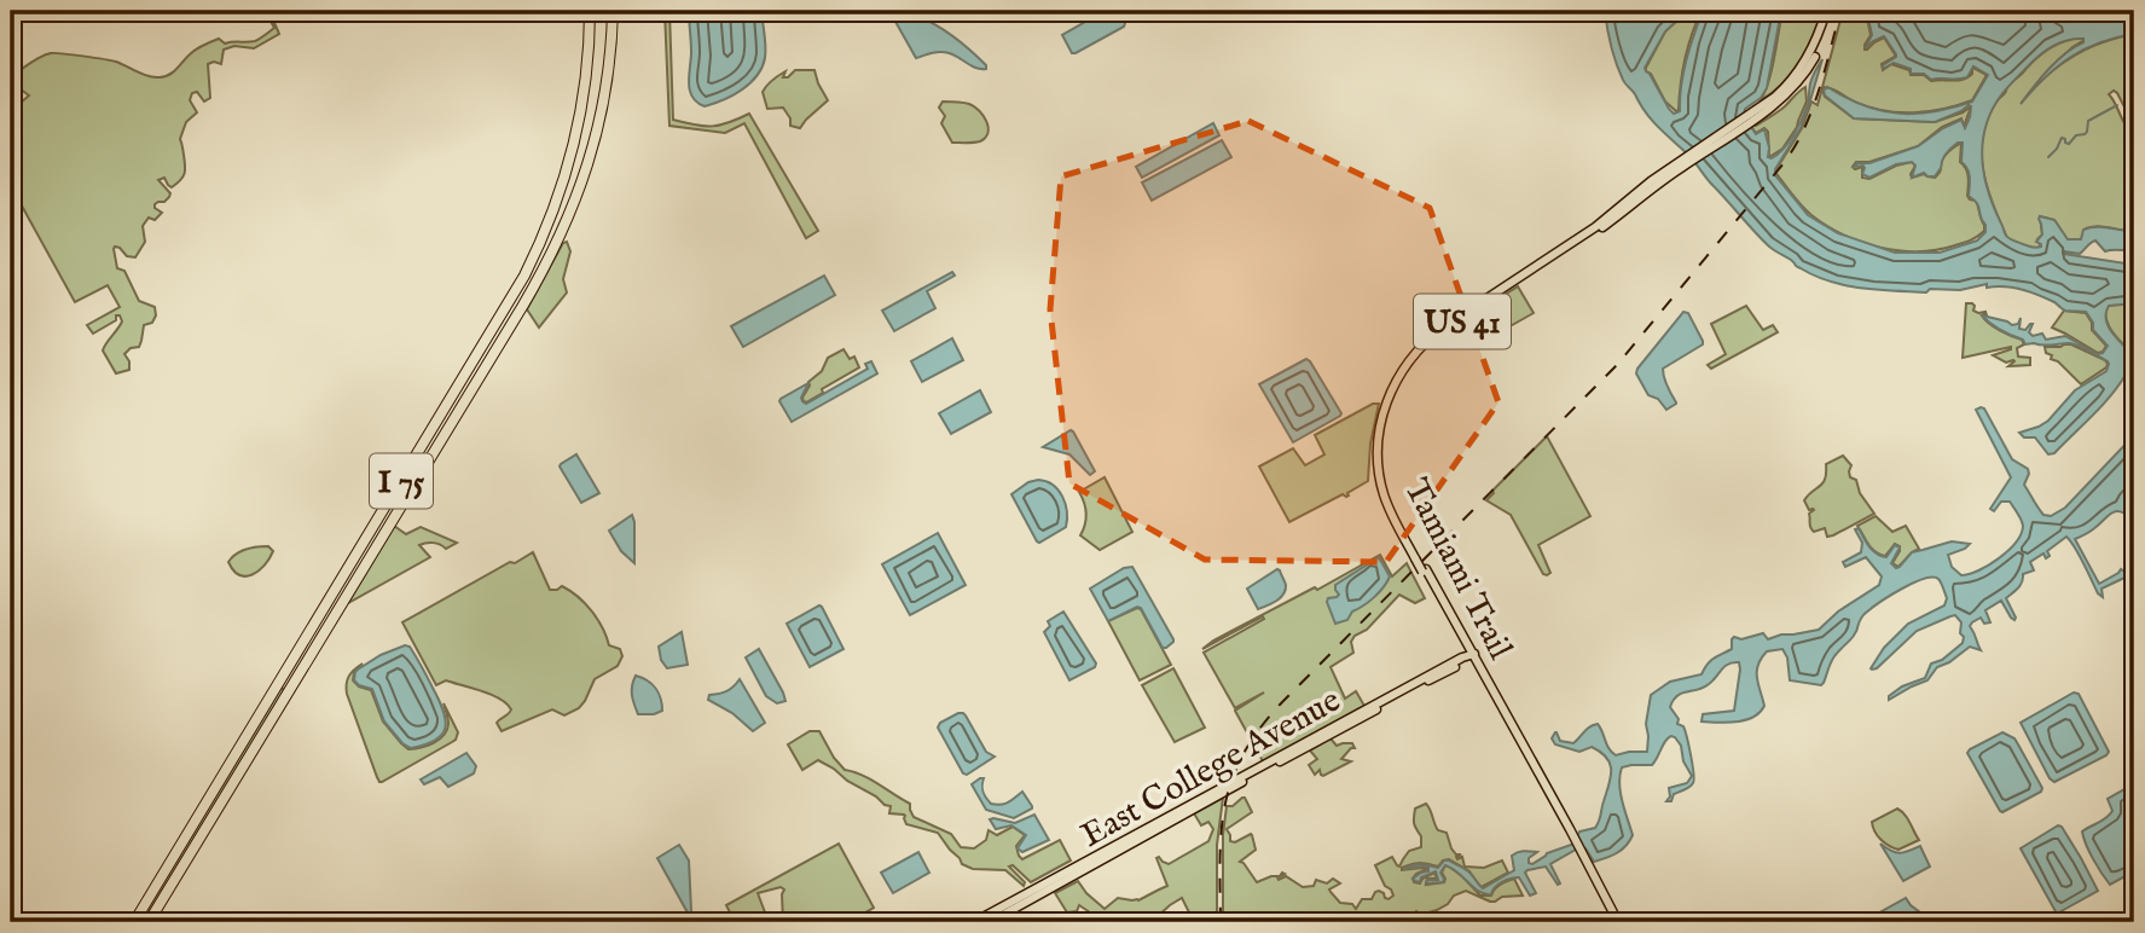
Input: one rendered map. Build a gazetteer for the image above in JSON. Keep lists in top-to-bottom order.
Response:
{
  "streets": {
    "highway": ["I 75"],
    "main road": ["US 41", "Tamiami Trail", "East College Avenue"]
  },
  "crossings": [
    ["Tamiami Trail", "East College Avenue"]
  ]
}
